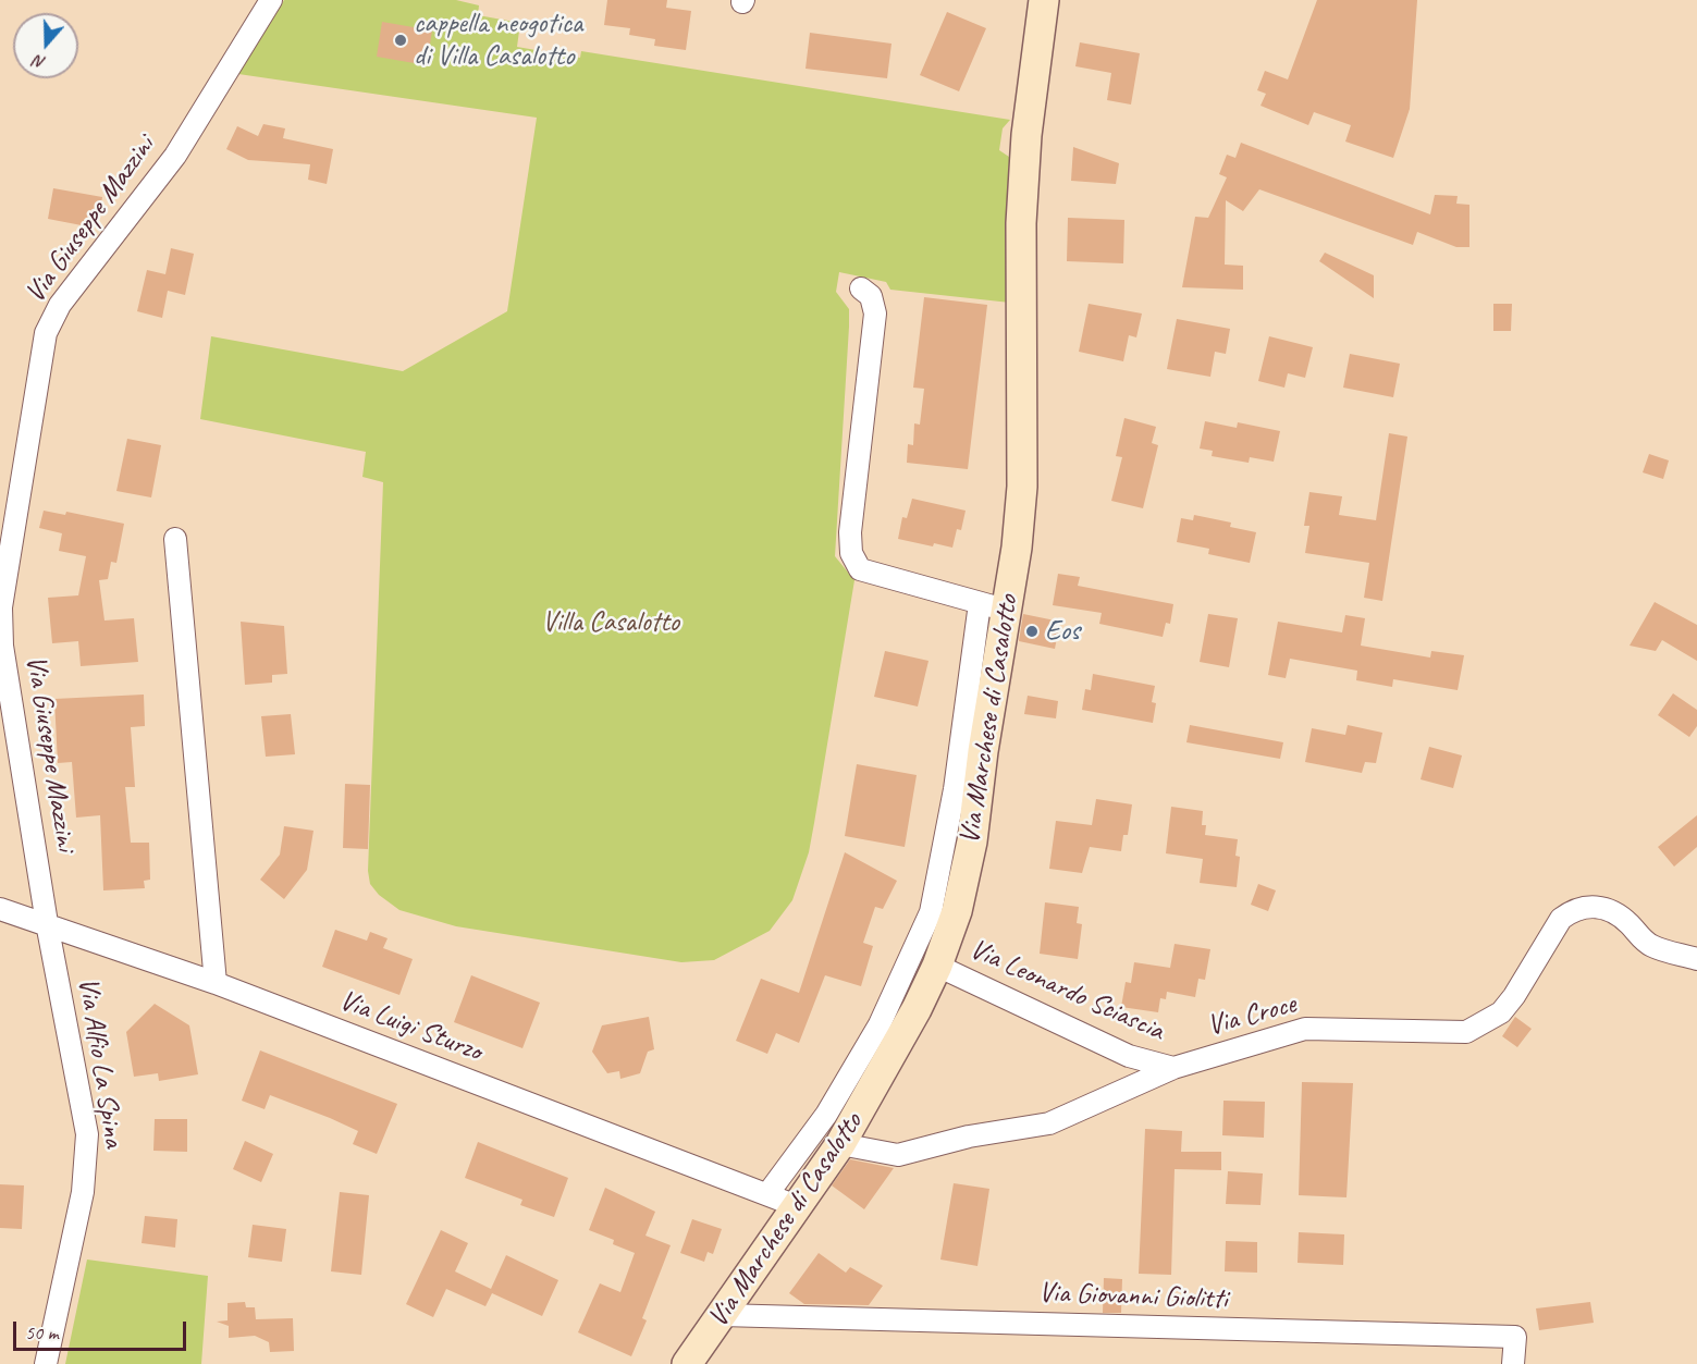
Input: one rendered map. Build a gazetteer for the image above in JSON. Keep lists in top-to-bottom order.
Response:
{
  "streets": {
    "street": [
      "Via Giuseppe Mazzini",
      "Via Marchese di Casalotto",
      "Via Leonardo Sciascia",
      "Via Croce",
      "Via Luigi Sturzo",
      "Via Alfio La Spina",
      "Via Giovanni Giolitti"
    ]
  },
  "crossings": [
    ["Via Giuseppe Mazzini", "Via Luigi Sturzo"],
    ["Via Giuseppe Mazzini", "Via Alfio La Spina"],
    ["Via Marchese di Casalotto", "Via Leonardo Sciascia"],
    ["Via Marchese di Casalotto", "Via Croce"],
    ["Via Marchese di Casalotto", "Via Luigi Sturzo"],
    ["Via Marchese di Casalotto", "Via Giovanni Giolitti"],
    ["Via Leonardo Sciascia", "Via Croce"],
    ["Via Luigi Sturzo", "Via Alfio La Spina"]
  ],
  "parks": ["Villa Casalotto"],
  "places": ["cappella neogotica di Villa Casalotto", "Eos"],
  "scale_bar": "50 m",
  "north": "bottom"
}
